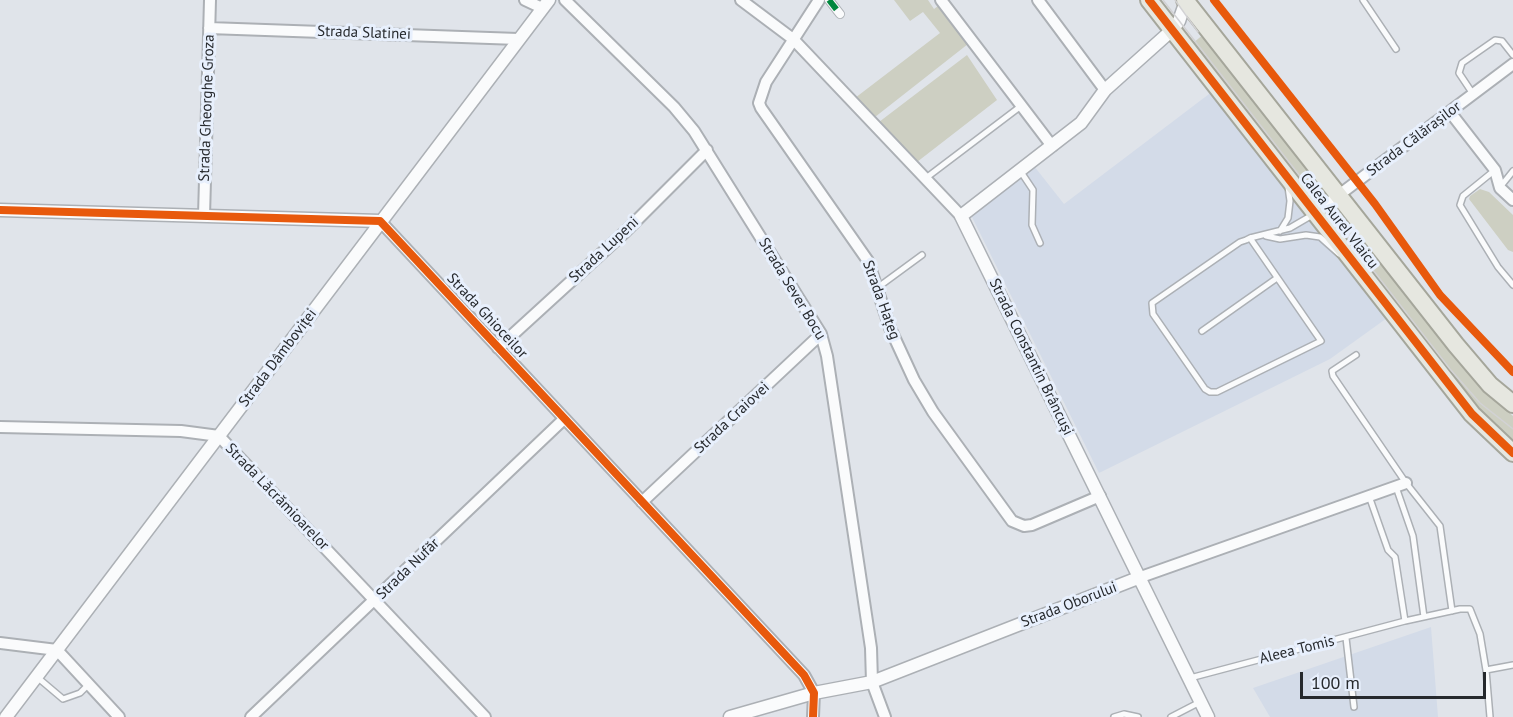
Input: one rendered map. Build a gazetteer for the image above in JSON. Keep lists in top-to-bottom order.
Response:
{
  "streets": {
    "main road": ["Calea Aurel Vlaicu"],
    "street": [
      "Strada Slatinei",
      "Strada Gheorghe Groza",
      "Strada Călărașilor",
      "Strada Lupeni",
      "Strada Sever Bocu",
      "Strada Hațeg",
      "Strada Ghioceilor",
      "Strada Constantin Brâncuși",
      "Strada Dâmboviței",
      "Strada Craiovei",
      "Strada Lăcrămioarelor",
      "Strada Nufăr",
      "Strada Oborului"
    ],
    "lane": ["Aleea Tomis"]
  },
  "crossings": [
    ["Strada Slatinei", "Strada Gheorghe Groza"],
    ["Strada Slatinei", "Strada Dâmboviței"],
    ["Strada Călărașilor", "Calea Aurel Vlaicu"],
    ["Strada Lupeni", "Strada Sever Bocu"],
    ["Strada Lupeni", "Strada Ghioceilor"],
    ["Strada Sever Bocu", "Strada Craiovei"],
    ["Strada Sever Bocu", "Strada Oborului"],
    ["Strada Hațeg", "Strada Constantin Brâncuși"],
    ["Strada Ghioceilor", "Strada Dâmboviței"],
    ["Strada Ghioceilor", "Strada Craiovei"],
    ["Strada Ghioceilor", "Strada Nufăr"],
    ["Strada Ghioceilor", "Strada Oborului"],
    ["Strada Constantin Brâncuși", "Strada Oborului"],
    ["Strada Constantin Brâncuși", "Aleea Tomis"],
    ["Strada Dâmboviței", "Strada Lăcrămioarelor"],
    ["Strada Lăcrămioarelor", "Strada Nufăr"]
  ],
  "scale_bar": "100 m"
}
